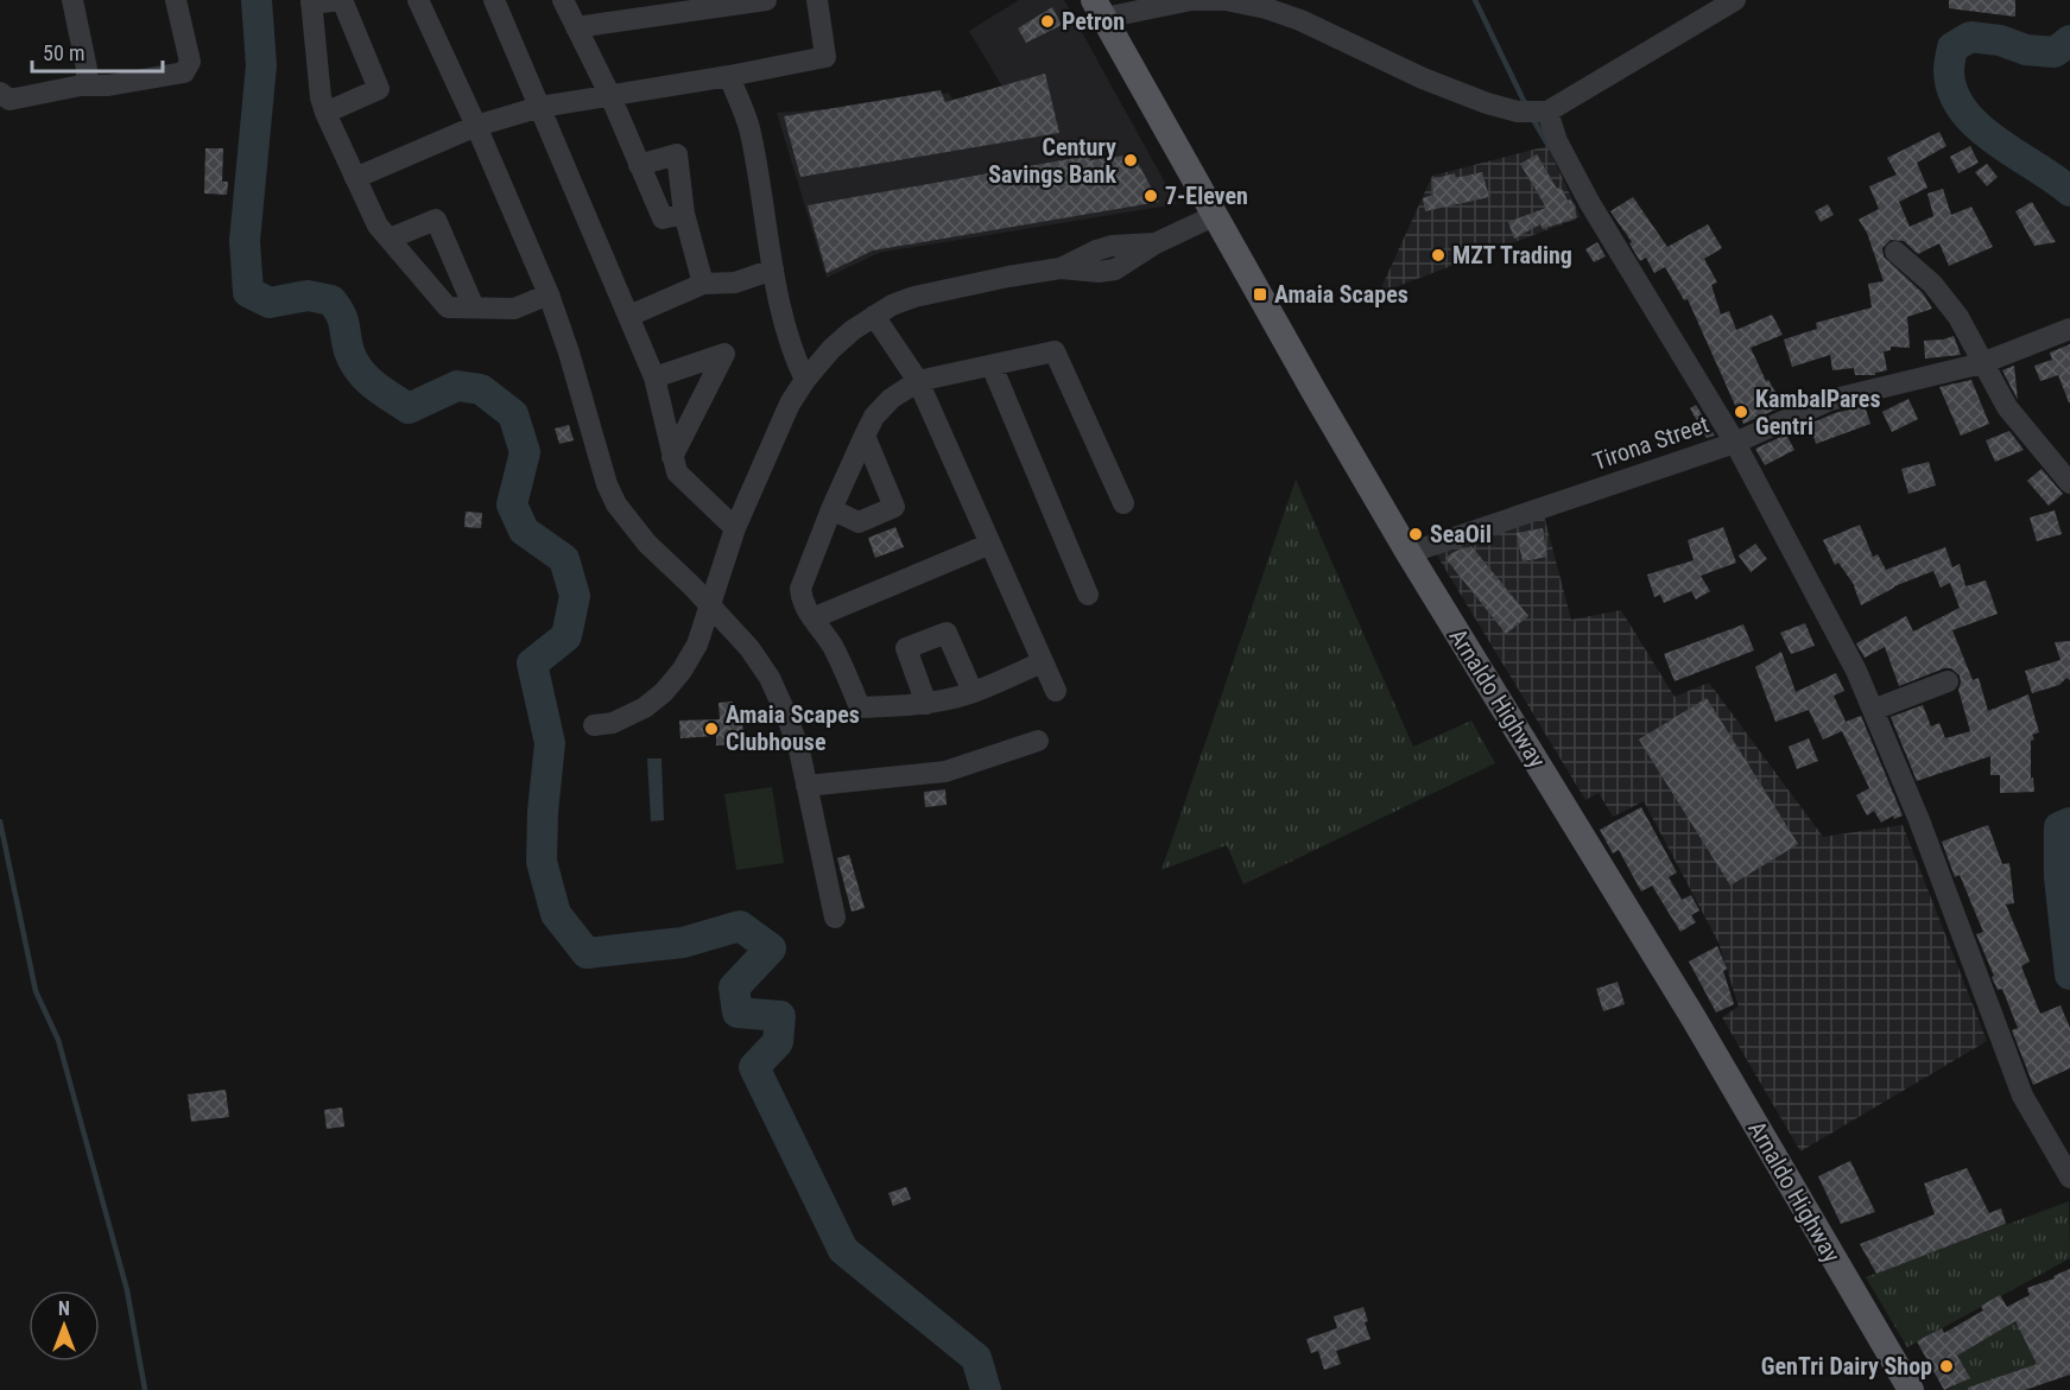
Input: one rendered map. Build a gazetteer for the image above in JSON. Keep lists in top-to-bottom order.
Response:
{
  "streets": {
    "main road": ["Arnaldo Highway"],
    "street": ["Tirona Street"]
  },
  "crossings": [
    ["Tirona Street", "Arnaldo Highway"]
  ],
  "places": {
    "other": [
      "Petron",
      "Century Savings Bank",
      "7-Eleven",
      "MZT Trading",
      "KambalPares Gentri",
      "SeaOil",
      "Amaia Scapes Clubhouse",
      "GenTri Dairy Shop"
    ],
    "transit": ["Amaia Scapes"]
  },
  "scale_bar": "50 m",
  "north": "top"
}
